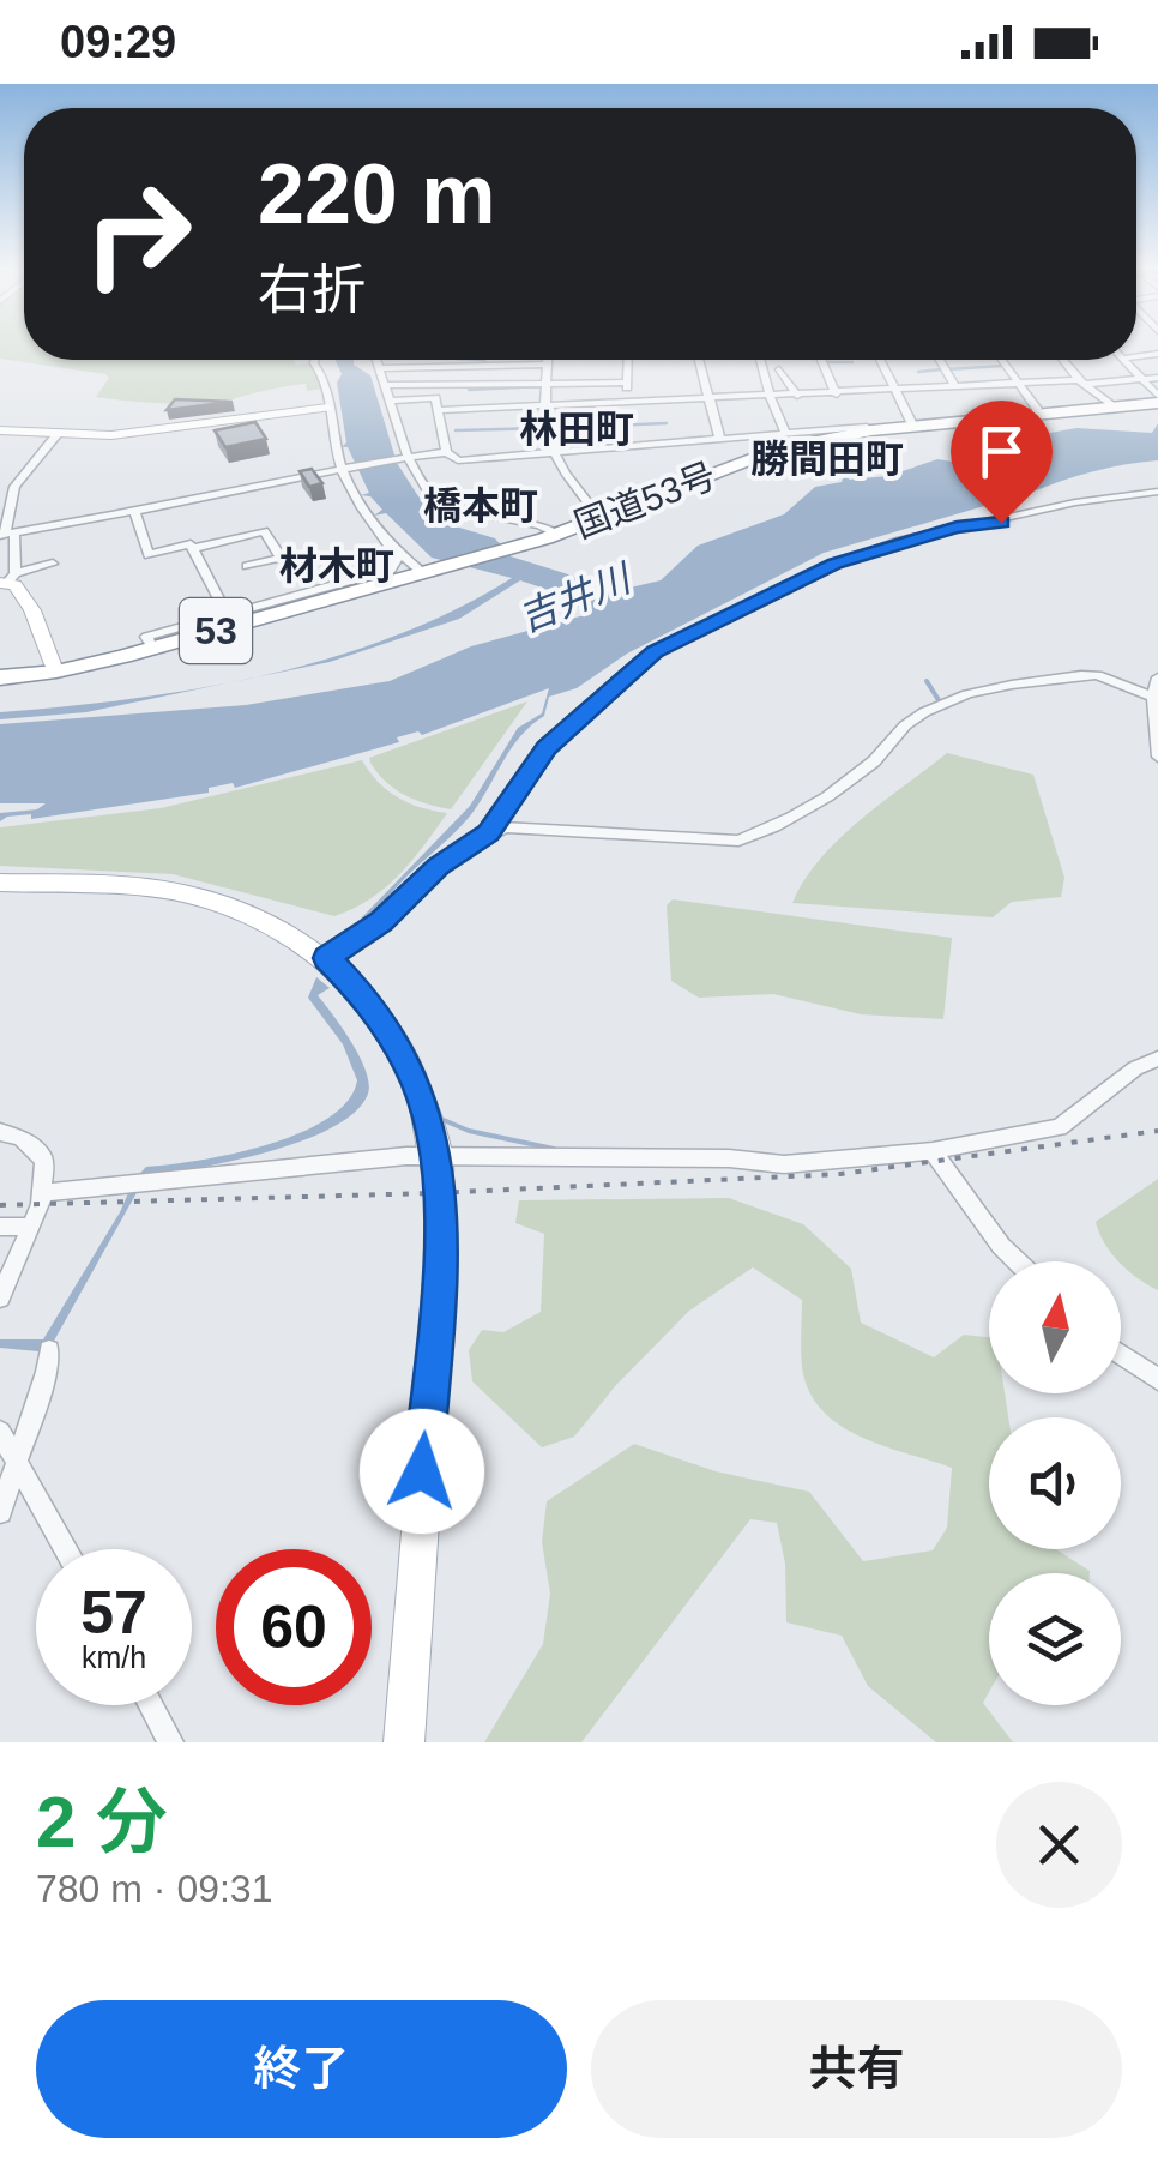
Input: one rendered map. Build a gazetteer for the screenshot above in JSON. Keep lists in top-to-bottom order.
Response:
{
  "streets": {
    "highway": ["国道53号", "53"]
  },
  "districts": [
    "林田町",
    "勝間田町",
    "橋本町",
    "材木町"
  ],
  "water": ["吉井川"],
  "north": "top",
  "page": {
    "status": "09:29",
    "turn": ["220 m", "右折"],
    "speed": "57 km/h",
    "limit": "60",
    "heading": ["2 分", "780 m · 09:31"],
    "buttons": ["終了", "共有"]
  }
}
